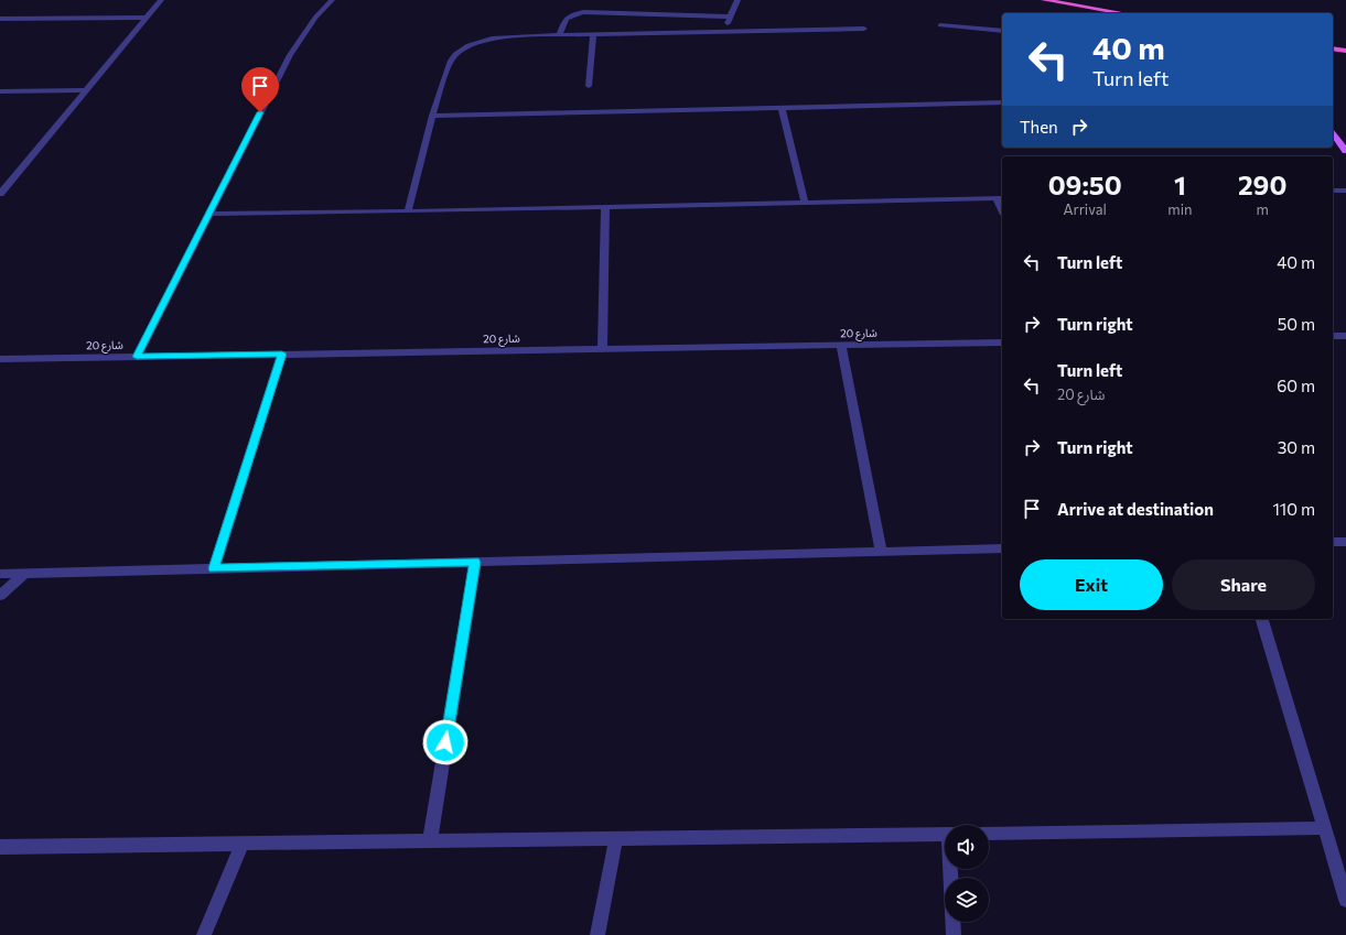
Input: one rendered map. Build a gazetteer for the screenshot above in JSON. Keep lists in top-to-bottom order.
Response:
{
  "streets": {
    "street": ["شارع 20"]
  },
  "page": {
    "turn": ["40 m", "Turn left"],
    "then": "Then",
    "eta": [
      "09:50",
      "Arrival",
      "1",
      "min",
      "290",
      "m"
    ],
    "list": [
      {
        "name": "Turn left",
        "value": "40 m"
      },
      {
        "name": "Turn right",
        "value": "50 m"
      },
      {
        "name": "Turn left",
        "note": "شارع 20",
        "value": "60 m"
      },
      {
        "name": "Turn right",
        "value": "30 m"
      },
      {
        "name": "Arrive at destination",
        "value": "110 m"
      }
    ],
    "buttons": ["Exit", "Share"]
  }
}
